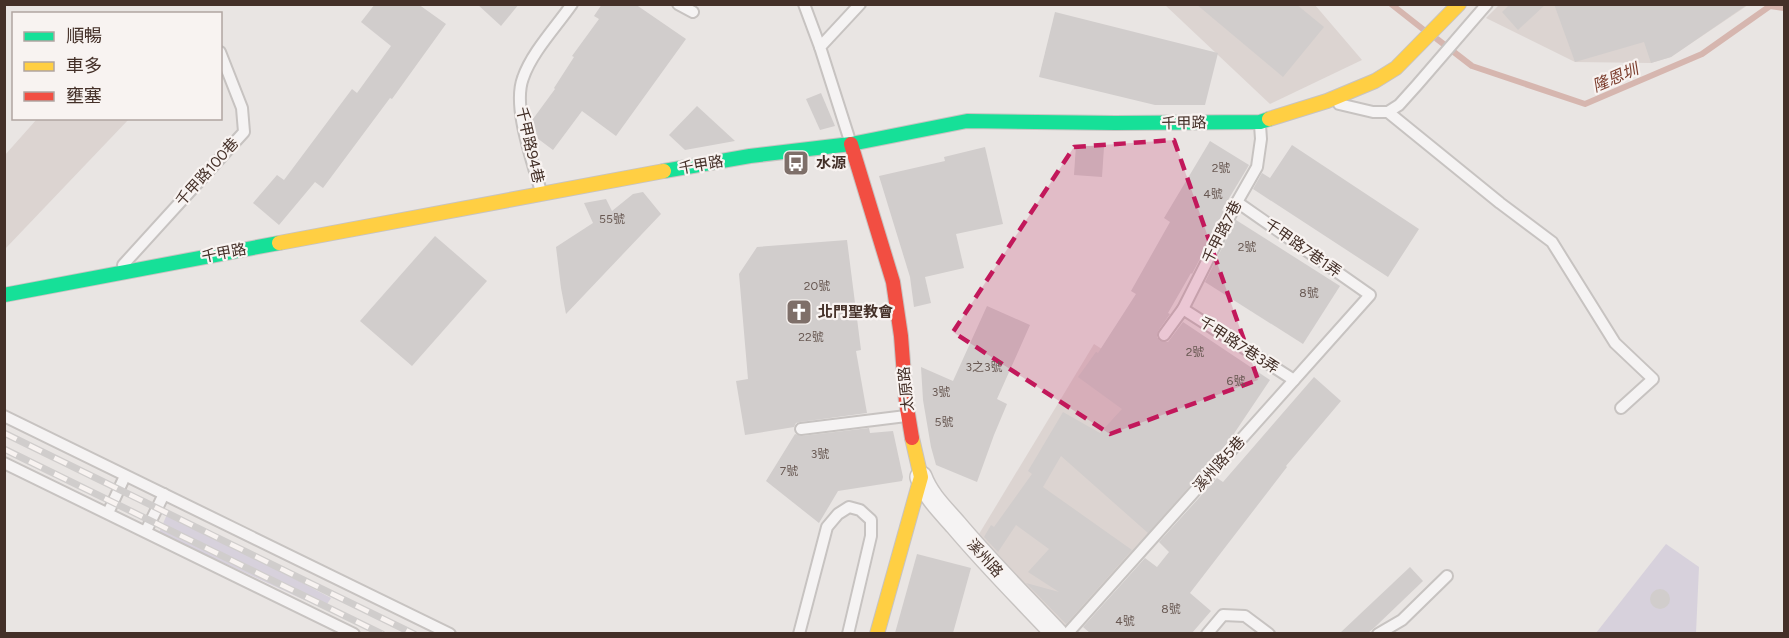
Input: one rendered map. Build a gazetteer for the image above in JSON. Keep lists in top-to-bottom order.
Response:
{
  "streets": {
    "street": ["千甲路", "太原路", "溪州路"],
    "lane": [
      "千甲路94巷",
      "千甲路100巷",
      "千甲路7巷",
      "千甲路7巷1弄",
      "千甲路7巷3弄",
      "溪州路5巷"
    ]
  },
  "crossings": [
    ["千甲路", "千甲路94巷"],
    ["千甲路", "千甲路100巷"],
    ["千甲路", "千甲路7巷"],
    ["千甲路", "太原路"],
    ["千甲路7巷", "千甲路7巷1弄"],
    ["千甲路7巷", "千甲路7巷3弄"],
    ["千甲路7巷1弄", "溪州路5巷"],
    ["千甲路7巷3弄", "溪州路5巷"],
    ["太原路", "溪州路"]
  ],
  "water": ["隆恩圳"],
  "places": {
    "bus stop": ["水源"],
    "church": ["北門聖教會"]
  },
  "house_numbers": [
    "2號",
    "4號",
    "55號",
    "2號",
    "20號",
    "8號",
    "22號",
    "2號",
    "3之3號",
    "6號",
    "3號",
    "5號",
    "3號",
    "7號",
    "8號",
    "4號"
  ],
  "legend": ["順暢", "車多", "壅塞"]
}
